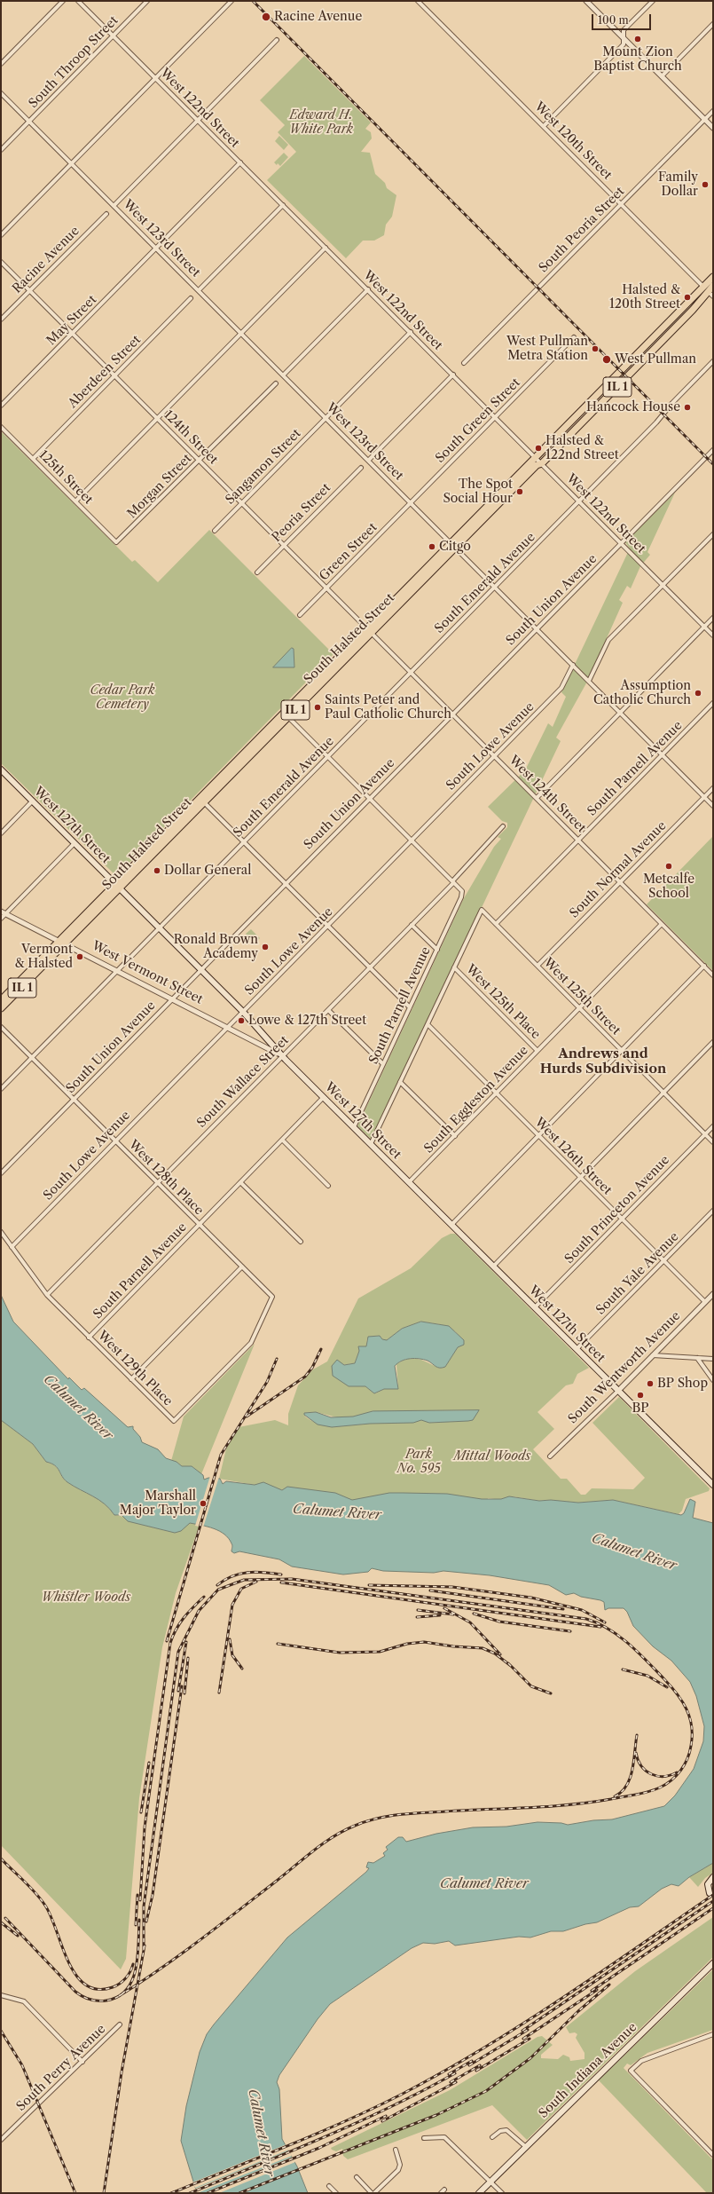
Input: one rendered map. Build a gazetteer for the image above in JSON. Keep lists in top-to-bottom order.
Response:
{
  "streets": {
    "main road": [
      "IL 1",
      "South Halsted Street",
      "West 127th Street",
      "South Indiana Avenue"
    ],
    "street": [
      "South Throop Street",
      "West 122nd Street",
      "West 120th Street",
      "South Peoria Street",
      "West 123rd Street",
      "Racine Avenue",
      "May Street",
      "Aberdeen Street",
      "South Green Street",
      "124th Street",
      "Sangamon Street",
      "125th Street",
      "Morgan Street",
      "Peoria Street",
      "Green Street",
      "South Emerald Avenue",
      "South Union Avenue",
      "South Lowe Avenue",
      "South Parnell Avenue",
      "West 124th Street",
      "South Normal Avenue",
      "West Vermont Street",
      "West 125th Street",
      "West 125th Place",
      "South Wallace Street",
      "South Eggleston Avenue",
      "West 126th Street",
      "West 128th Place",
      "South Princeton Avenue",
      "South Yale Avenue",
      "South Wentworth Avenue",
      "West 129th Place",
      "South Perry Avenue"
    ]
  },
  "crossings": [
    ["South Throop Street", "West 122nd Street"],
    ["South Throop Street", "West 123rd Street"],
    ["West 122nd Street", "May Street"],
    ["West 122nd Street", "South Green Street"],
    ["West 122nd Street", "Sangamon Street"],
    ["West 122nd Street", "South Emerald Avenue"],
    ["West 122nd Street", "South Union Avenue"],
    ["West 122nd Street", "South Halsted Street"],
    ["West 120th Street", "South Peoria Street"],
    ["West 120th Street", "South Halsted Street"],
    ["West 123rd Street", "May Street"],
    ["West 123rd Street", "South Green Street"],
    ["West 123rd Street", "Sangamon Street"],
    ["West 123rd Street", "Green Street"],
    ["West 123rd Street", "South Emerald Avenue"],
    ["West 123rd Street", "South Union Avenue"],
    ["West 123rd Street", "South Halsted Street"],
    ["West 123rd Street", "South Lowe Avenue"],
    ["West 123rd Street", "South Parnell Avenue"],
    ["West 123rd Street", "South Normal Avenue"],
    ["Racine Avenue", "124th Street"],
    ["May Street", "124th Street"],
    ["Aberdeen Street", "124th Street"],
    ["Aberdeen Street", "125th Street"],
    ["South Green Street", "Green Street"],
    ["124th Street", "Sangamon Street"],
    ["124th Street", "Morgan Street"],
    ["124th Street", "Peoria Street"],
    ["124th Street", "Green Street"],
    ["124th Street", "South Halsted Street"],
    ["124th Street", "West 124th Street"],
    ["125th Street", "Morgan Street"],
    ["South Emerald Avenue", "West 124th Street"],
    ["South Emerald Avenue", "West 127th Street"],
    ["South Emerald Avenue", "West Vermont Street"],
    ["South Emerald Avenue", "West 128th Place"],
    ["South Union Avenue", "West 124th Street"],
    ["South Union Avenue", "West 127th Street"],
    ["South Union Avenue", "West Vermont Street"],
    ["South Union Avenue", "West 128th Place"],
    ["South Halsted Street", "West 124th Street"],
    ["South Halsted Street", "West 127th Street"],
    ["South Halsted Street", "West Vermont Street"],
    ["South Lowe Avenue", "West 124th Street"],
    ["South Lowe Avenue", "West 127th Street"],
    ["South Lowe Avenue", "West Vermont Street"],
    ["South Lowe Avenue", "West 128th Place"],
    ["South Lowe Avenue", "West 129th Place"],
    ["South Parnell Avenue", "West 124th Street"],
    ["South Parnell Avenue", "West 127th Street"],
    ["South Parnell Avenue", "West 125th Street"],
    ["South Parnell Avenue", "South Wallace Street"],
    ["South Parnell Avenue", "West 128th Place"],
    ["South Parnell Avenue", "West 129th Place"],
    ["West 124th Street", "South Normal Avenue"],
    ["West 124th Street", "South Eggleston Avenue"],
    ["West 127th Street", "West Vermont Street"],
    ["West 127th Street", "South Wallace Street"],
    ["West 127th Street", "South Eggleston Avenue"],
    ["West 127th Street", "South Princeton Avenue"],
    ["West 127th Street", "South Yale Avenue"],
    ["West 127th Street", "South Wentworth Avenue"],
    ["South Normal Avenue", "West 125th Street"],
    ["West Vermont Street", "South Wallace Street"],
    ["West 125th Street", "West 125th Place"],
    ["West 125th Street", "South Eggleston Avenue"],
    ["West 125th Street", "South Princeton Avenue"],
    ["West 125th Place", "South Eggleston Avenue"],
    ["South Wallace Street", "West 128th Place"],
    ["South Wallace Street", "West 129th Place"],
    ["South Eggleston Avenue", "West 126th Street"],
    ["West 126th Street", "South Princeton Avenue"],
    ["West 126th Street", "South Yale Avenue"],
    ["West 126th Street", "South Wentworth Avenue"],
    ["West 128th Place", "West 129th Place"]
  ],
  "districts": ["Andrews and Hurds Subdivision"],
  "water": ["Calumet River"],
  "parks": [
    "Edward H. White Park",
    "Cedar Park Cemetery",
    "Park No. 595",
    "Mittal Woods",
    "Whistler Woods"
  ],
  "places": [
    "Racine Avenue",
    "Mount Zion Baptist Church",
    "Family Dollar",
    "Halsted & 120th Street",
    "West Pullman Metra Station",
    "West Pullman",
    "Hancock House",
    "Halsted & 122nd Street",
    "The Spot Social Hour",
    "Citgo",
    "Assumption Catholic Church",
    "Saints Peter and Paul Catholic Church",
    "Metcalfe School",
    "Dollar General",
    "Ronald Brown Academy",
    "Vermont & Halsted",
    "Lowe & 127th Street",
    "BP Shop",
    "BP",
    "Marshall Major Taylor"
  ],
  "scale_bar": "100 m"
}
